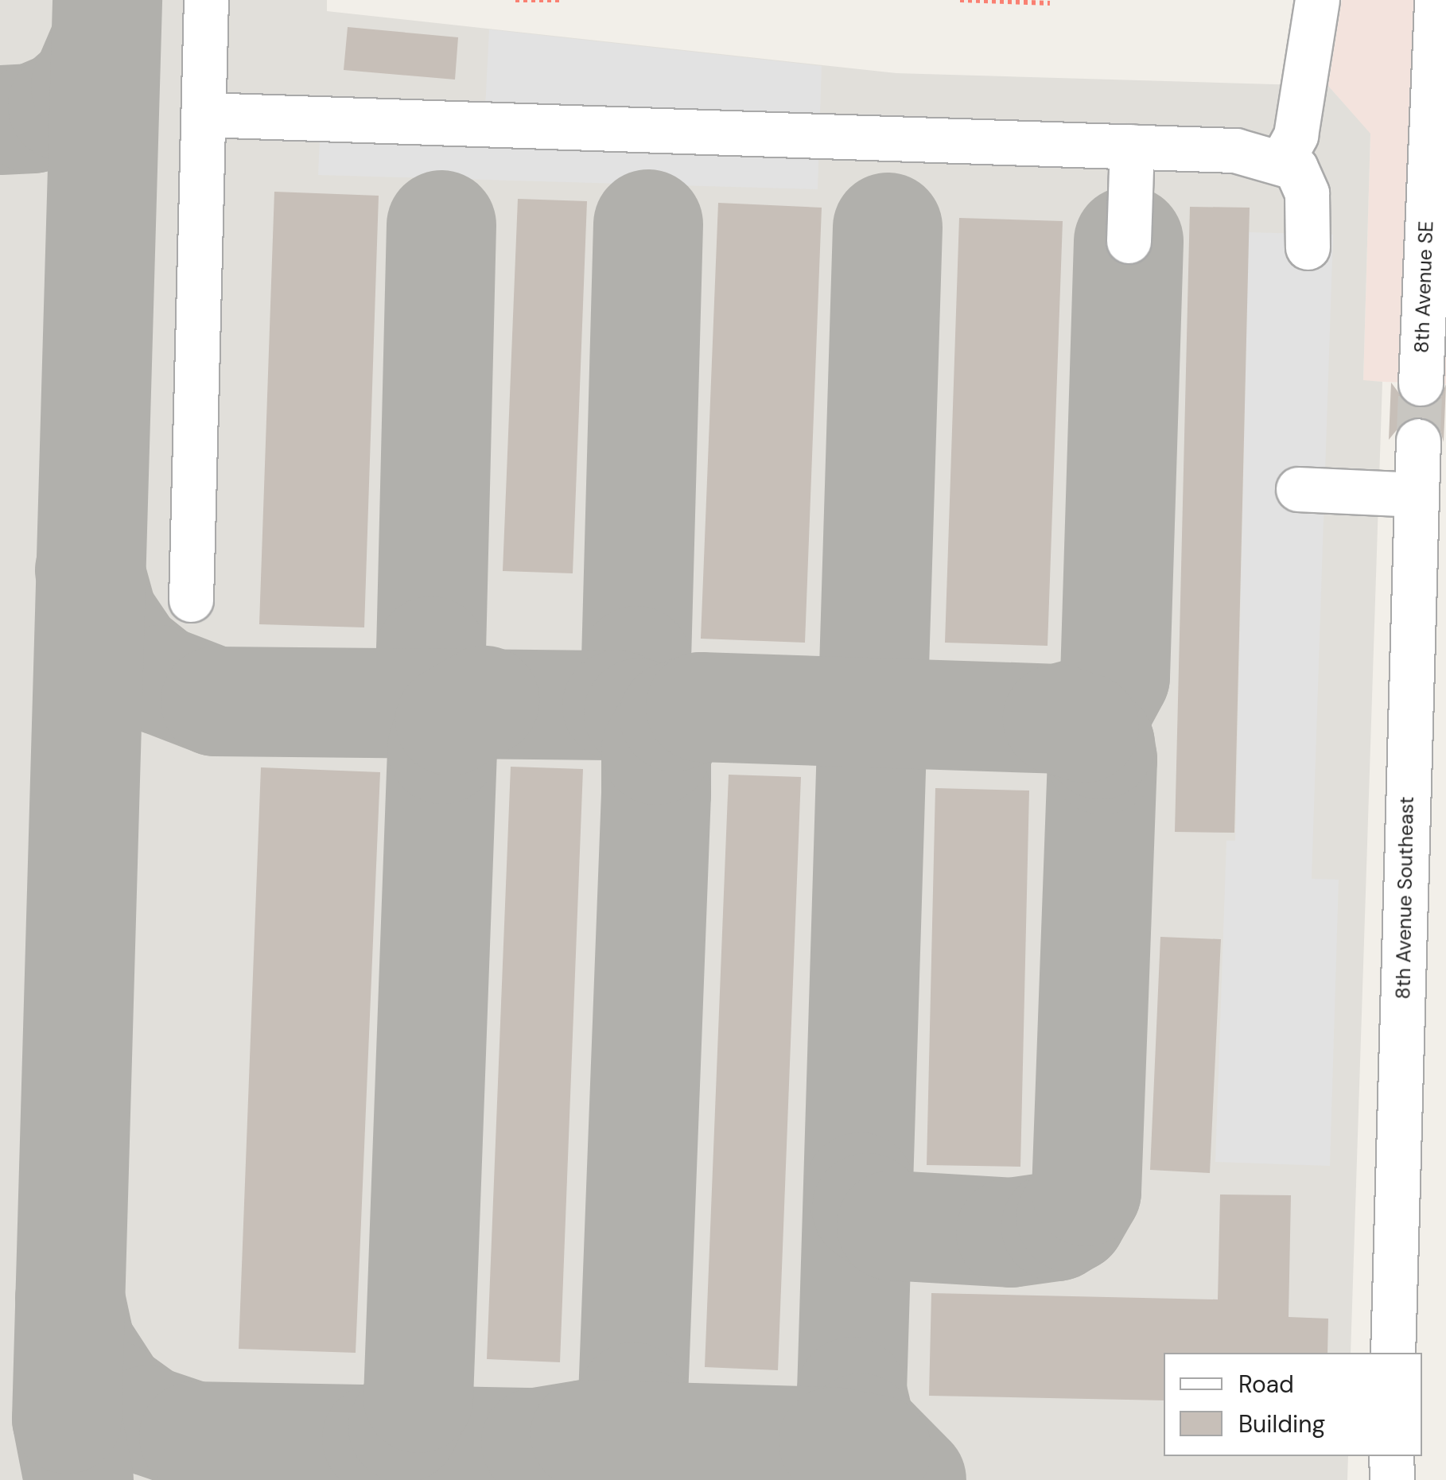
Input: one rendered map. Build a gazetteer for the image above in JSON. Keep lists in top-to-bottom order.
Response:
{
  "streets": {
    "street": ["8th Avenue SE", "8th Avenue Southeast"]
  },
  "legend": ["Road", "Building"]
}
